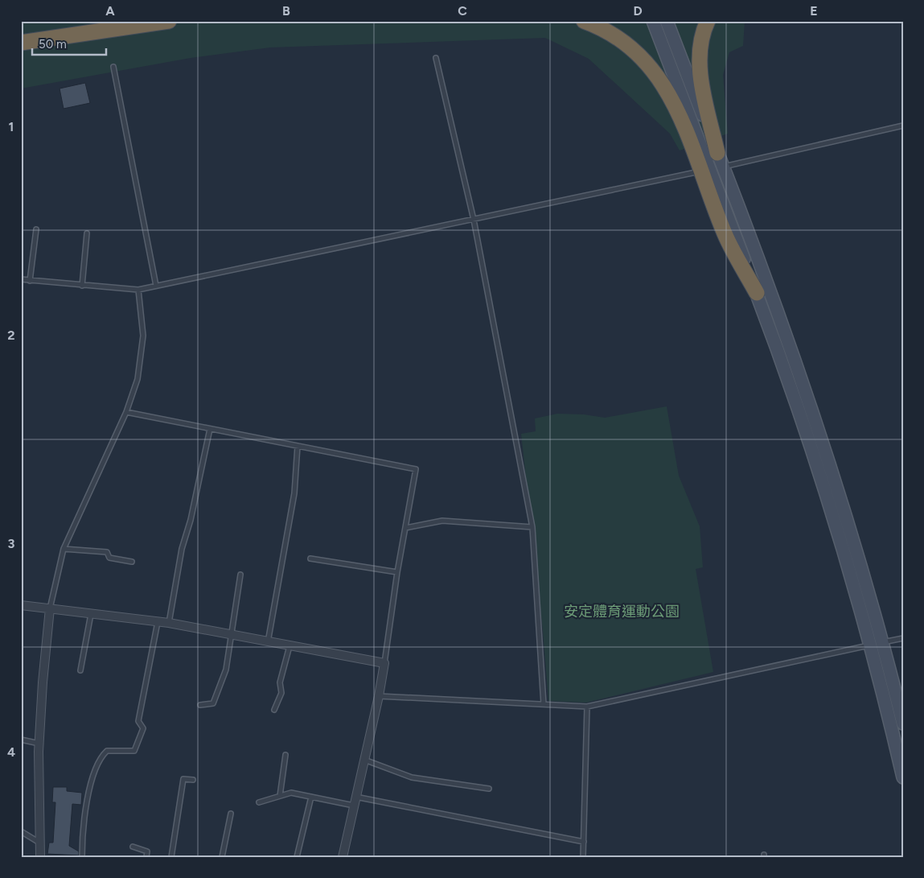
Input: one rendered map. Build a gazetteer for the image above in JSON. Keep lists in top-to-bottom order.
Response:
{
  "parks": ["安定體育運動公園"],
  "scale_bar": "50 m",
  "grid": {
    "columns": [
      "A",
      "B",
      "C",
      "D",
      "E"
    ],
    "rows": [
      "1",
      "2",
      "3",
      "4"
    ]
  }
}
